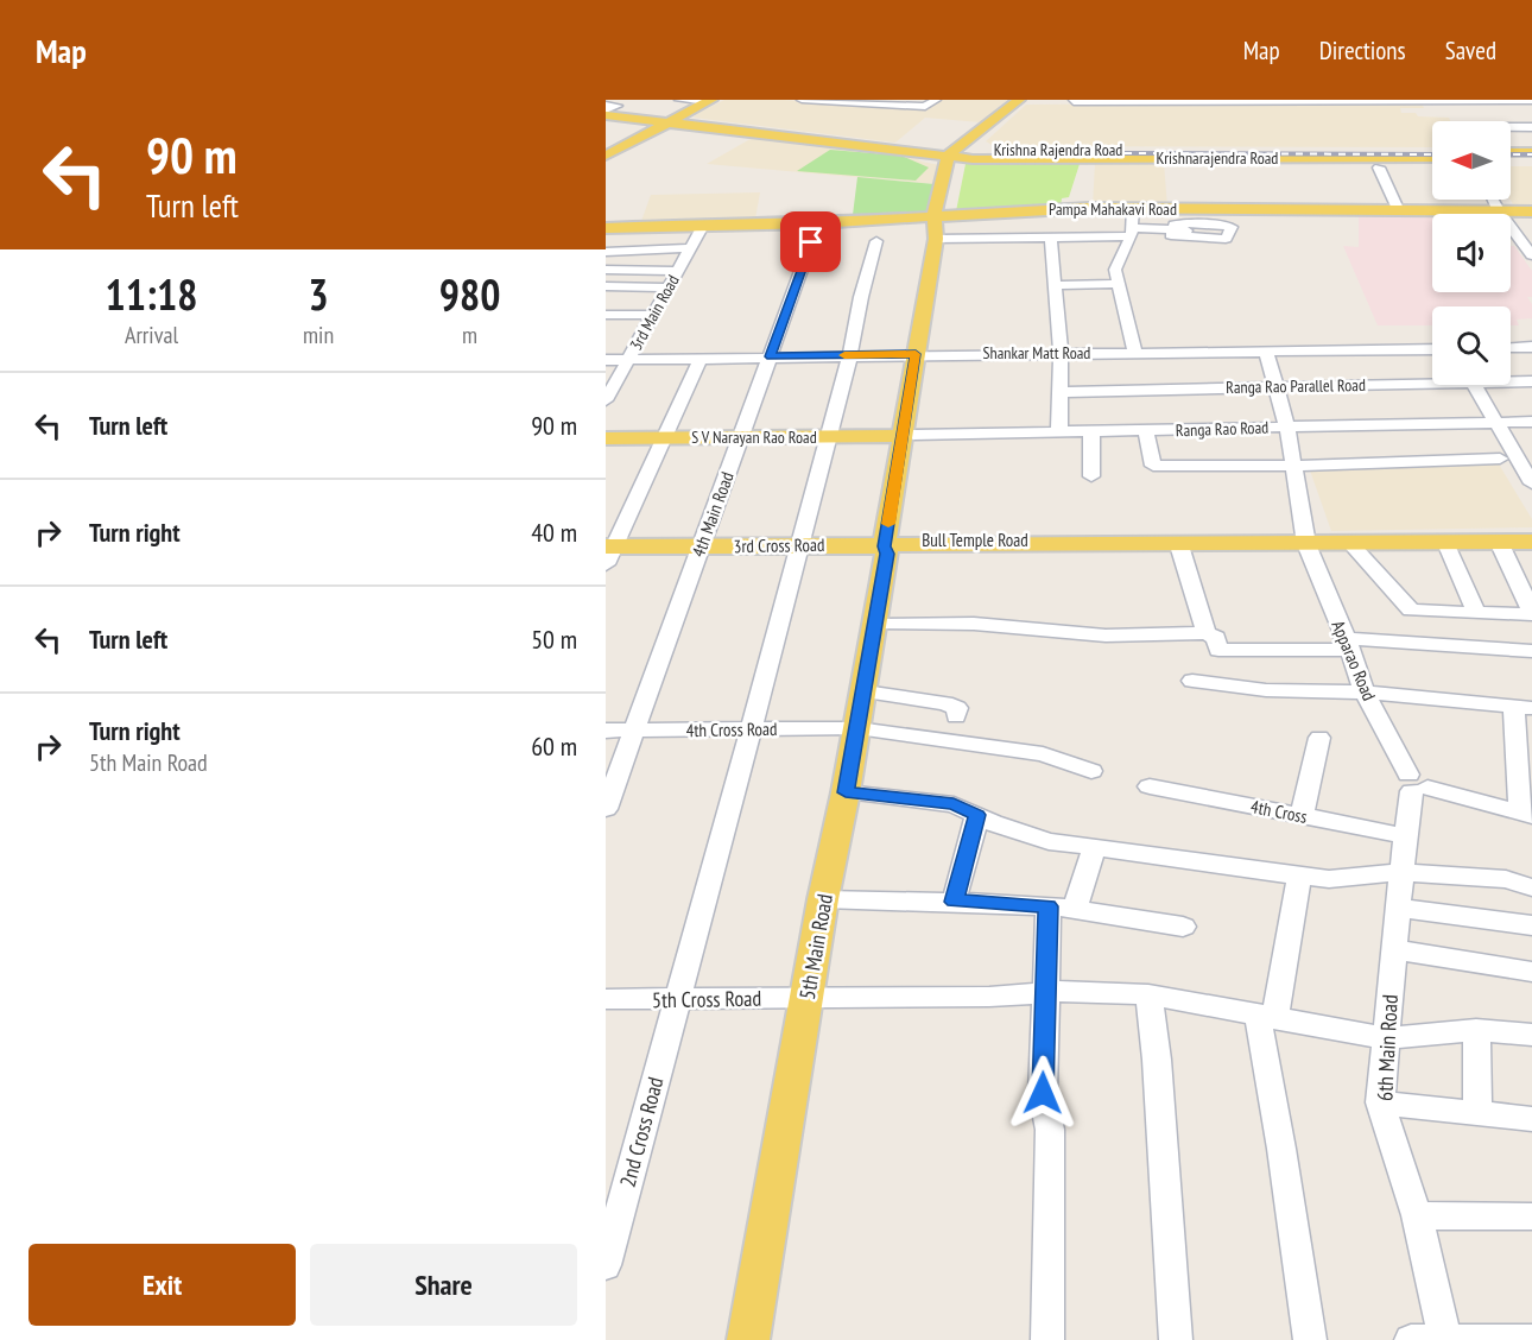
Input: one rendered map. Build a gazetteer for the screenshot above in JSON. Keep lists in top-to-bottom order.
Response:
{
  "streets": {
    "main road": [
      "Krishna Rajendra Road",
      "Krishnarajendra Road",
      "Pampa Mahakavi Road",
      "S V Narayan Rao Road",
      "Bull Temple Road",
      "3rd Cross Road",
      "5th Main Road"
    ],
    "street": [
      "3rd Main Road",
      "Shankar Matt Road",
      "Ranga Rao Parallel Road",
      "Ranga Rao Road",
      "4th Main Road",
      "Apparao Road",
      "4th Cross Road",
      "4th Cross",
      "5th Cross Road",
      "6th Main Road",
      "2nd Cross Road"
    ]
  },
  "crossings": [
    ["Krishna Rajendra Road", "Krishnarajendra Road"],
    ["Krishna Rajendra Road", "5th Main Road"],
    ["Krishnarajendra Road", "5th Main Road"],
    ["Pampa Mahakavi Road", "3rd Main Road"],
    ["Pampa Mahakavi Road", "4th Main Road"],
    ["Pampa Mahakavi Road", "5th Main Road"],
    ["3rd Main Road", "Shankar Matt Road"],
    ["Shankar Matt Road", "4th Main Road"],
    ["Shankar Matt Road", "Apparao Road"],
    ["Shankar Matt Road", "5th Main Road"],
    ["Shankar Matt Road", "2nd Cross Road"],
    ["Ranga Rao Parallel Road", "Apparao Road"],
    ["Ranga Rao Road", "S V Narayan Rao Road"],
    ["Ranga Rao Road", "Apparao Road"],
    ["Ranga Rao Road", "5th Main Road"],
    ["S V Narayan Rao Road", "4th Main Road"],
    ["S V Narayan Rao Road", "5th Main Road"],
    ["S V Narayan Rao Road", "2nd Cross Road"],
    ["4th Main Road", "3rd Cross Road"],
    ["4th Main Road", "4th Cross Road"],
    ["Bull Temple Road", "3rd Cross Road"],
    ["Bull Temple Road", "Apparao Road"],
    ["Bull Temple Road", "5th Main Road"],
    ["3rd Cross Road", "5th Main Road"],
    ["3rd Cross Road", "2nd Cross Road"],
    ["Apparao Road", "6th Main Road"],
    ["4th Cross Road", "5th Main Road"],
    ["4th Cross Road", "2nd Cross Road"],
    ["4th Cross", "6th Main Road"],
    ["5th Main Road", "5th Cross Road"],
    ["5th Cross Road", "6th Main Road"],
    ["5th Cross Road", "2nd Cross Road"]
  ],
  "north": "left",
  "page": {
    "header": "Map",
    "nav": ["Map", "Directions", "Saved"],
    "turn": ["90 m", "Turn left"],
    "eta": [
      "11:18",
      "Arrival",
      "3",
      "min",
      "980",
      "m"
    ],
    "list": [
      {
        "name": "Turn left",
        "value": "90 m"
      },
      {
        "name": "Turn right",
        "value": "40 m"
      },
      {
        "name": "Turn left",
        "value": "50 m"
      },
      {
        "name": "Turn right",
        "note": "5th Main Road",
        "value": "60 m"
      }
    ],
    "buttons": ["Exit", "Share"]
  }
}
